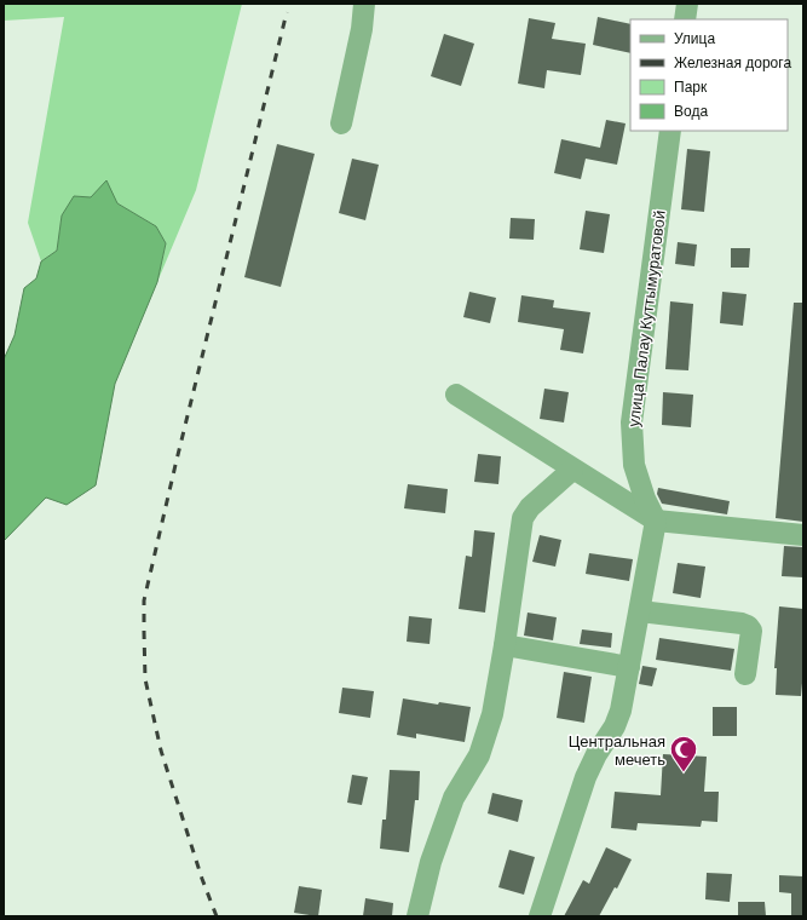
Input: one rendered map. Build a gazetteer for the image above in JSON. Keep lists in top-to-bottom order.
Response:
{
  "streets": {
    "street": ["улица Палау Куттымуратовой"]
  },
  "places": {
    "mosque": ["Центральная мечеть"]
  },
  "legend": [
    "Улица",
    "Железная дорога",
    "Парк",
    "Вода"
  ]
}
